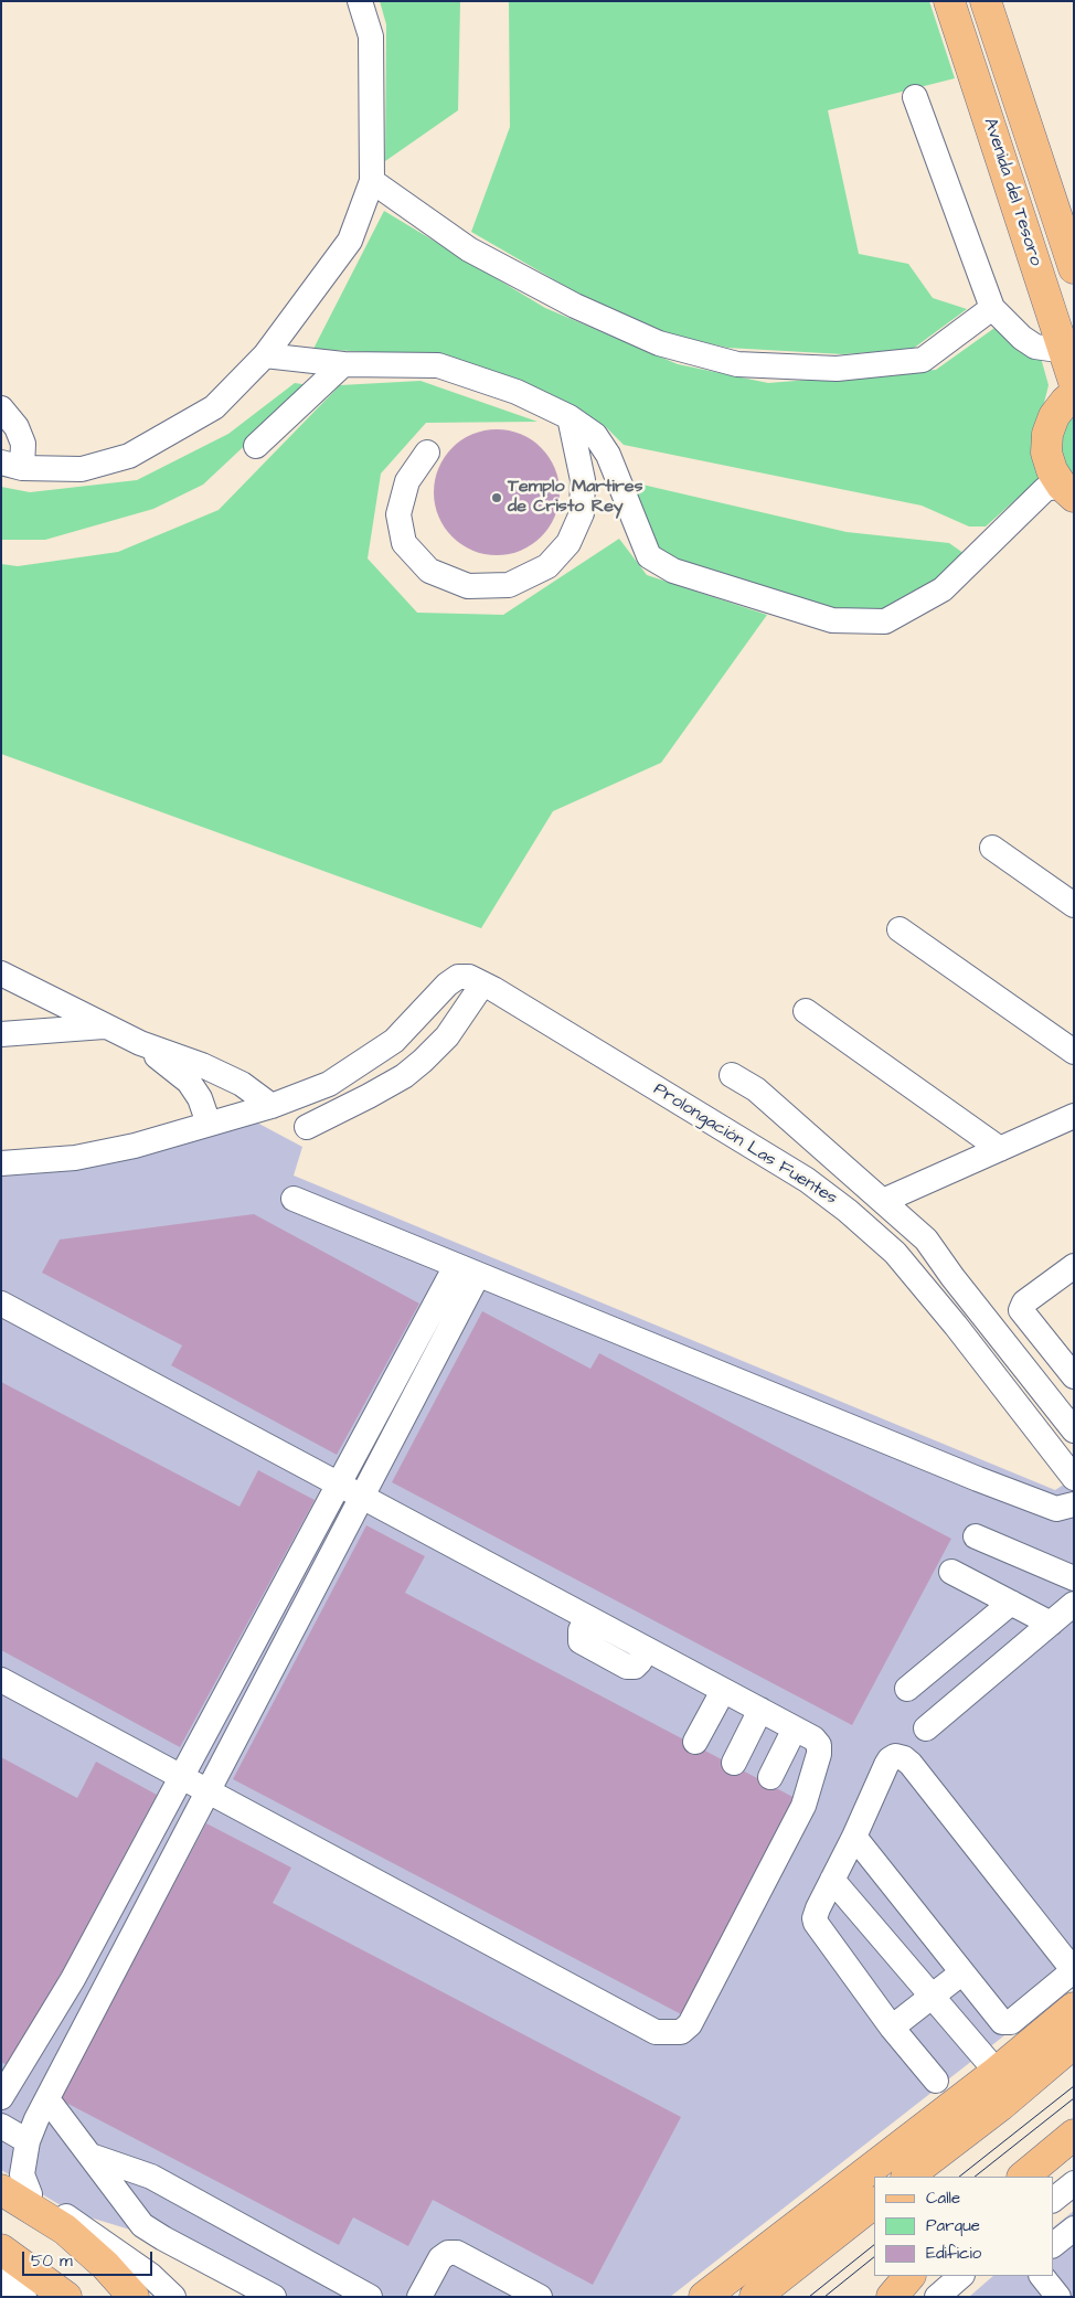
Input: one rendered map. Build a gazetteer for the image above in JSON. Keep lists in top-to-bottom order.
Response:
{
  "streets": {
    "main road": ["Avenida del Tesoro"],
    "street": ["Prolongación Las Fuentes"]
  },
  "places": ["Templo Martires de Cristo Rey"],
  "legend": ["Calle", "Parque", "Edificio"],
  "scale_bar": "50 m"
}
